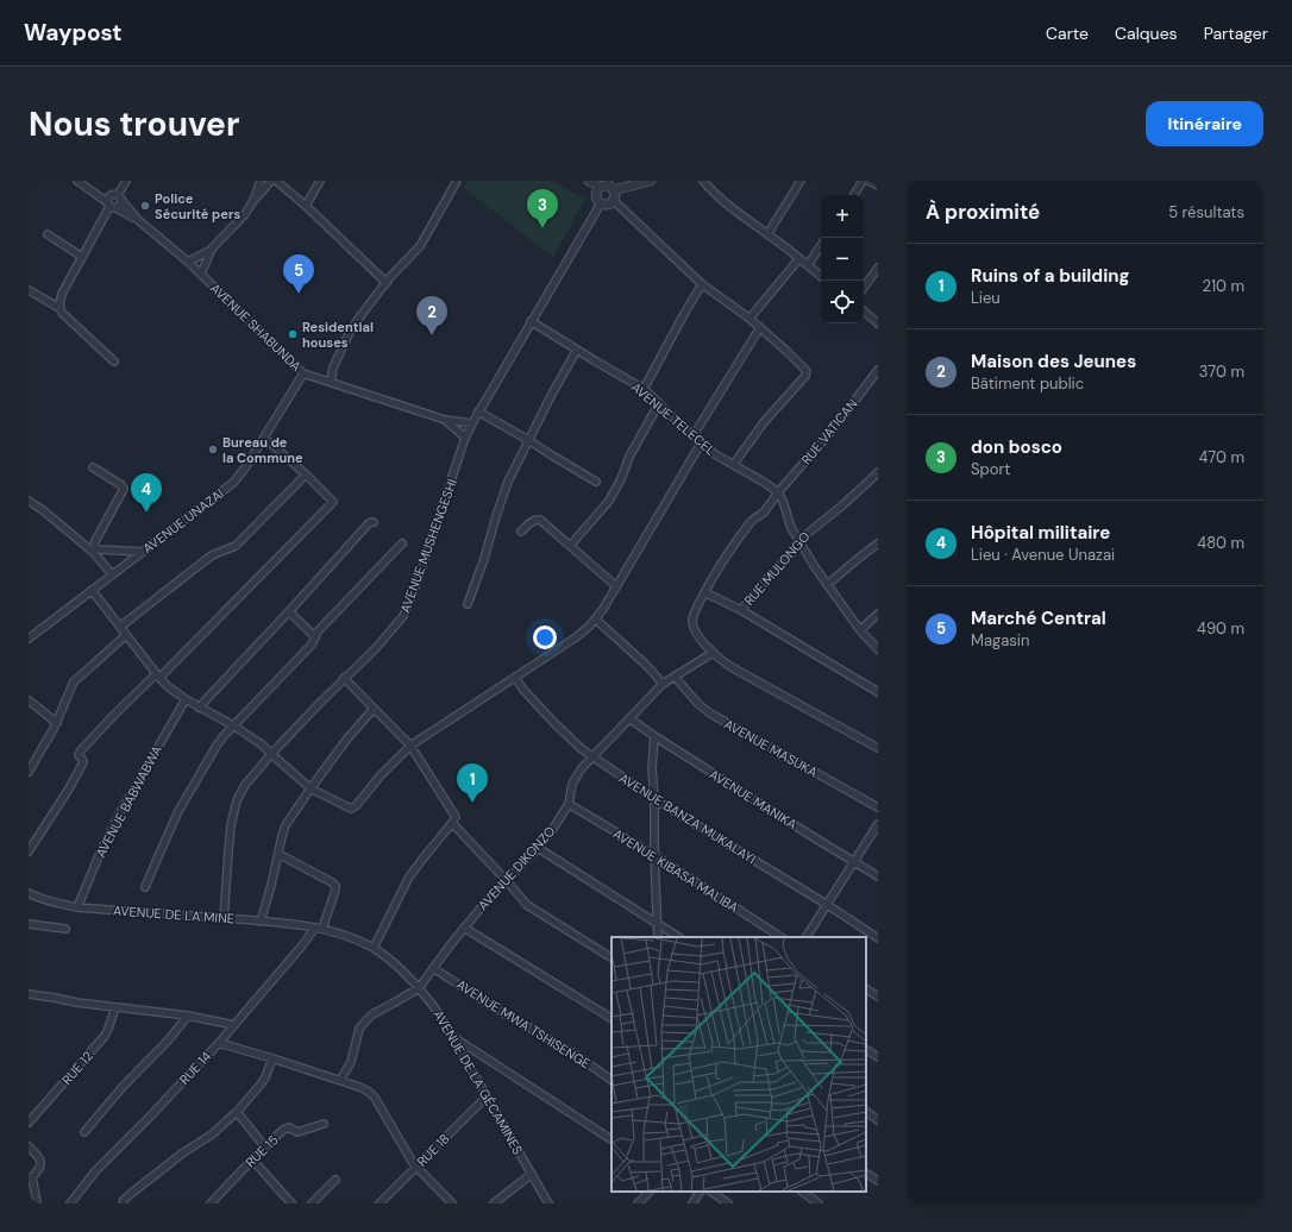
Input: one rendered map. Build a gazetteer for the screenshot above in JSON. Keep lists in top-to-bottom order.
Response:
{
  "streets": {
    "street": [
      "AVENUE SHABUNDA",
      "AVENUE TELECEL",
      "RUE VATICAN",
      "AVENUE UNAZAI",
      "AVENUE MUSHENGESHI",
      "RUE MULONGO",
      "AVENUE MASUKA",
      "AVENUE MANIKA",
      "AVENUE BABWABWA",
      "AVENUE BANZA MUKALAYI",
      "AVENUE DIKONZO",
      "AVENUE KIBASA MALIBA",
      "AVENUE DE LA MINE",
      "AVENUE MWA TSHISENGE",
      "RUE 12",
      "RUE 14",
      "AVENUE DE LA GÉCAMINES",
      "RUE 18",
      "RUE 15"
    ]
  },
  "crossings": [
    ["AVENUE SHABUNDA", "AVENUE UNAZAI"],
    ["AVENUE TELECEL", "RUE VATICAN"],
    ["AVENUE TELECEL", "AVENUE MUSHENGESHI"],
    ["RUE VATICAN", "AVENUE DIKONZO"],
    ["AVENUE MUSHENGESHI", "AVENUE DE LA MINE"],
    ["AVENUE MASUKA", "AVENUE DIKONZO"],
    ["AVENUE MANIKA", "AVENUE DIKONZO"],
    ["AVENUE BABWABWA", "AVENUE DE LA MINE"],
    ["AVENUE BANZA MUKALAYI", "AVENUE DIKONZO"],
    ["AVENUE DIKONZO", "AVENUE KIBASA MALIBA"],
    ["AVENUE DIKONZO", "AVENUE MWA TSHISENGE"],
    ["AVENUE DIKONZO", "AVENUE DE LA GÉCAMINES"],
    ["AVENUE DE LA MINE", "RUE 14"],
    ["AVENUE DE LA MINE", "AVENUE DE LA GÉCAMINES"],
    ["RUE 14", "AVENUE DE LA GÉCAMINES"],
    ["AVENUE DE LA GÉCAMINES", "RUE 18"]
  ],
  "places": ["Police Sécurité pers", "Residential houses", "Bureau de la Commune"],
  "page": {
    "header": "Waypost",
    "nav": ["Carte", "Calques", "Partager"],
    "buttons": "Itinéraire",
    "title": "Nous trouver",
    "heading": ["À proximité", "5 résultats"],
    "pins": [
      "3",
      "5",
      "2",
      "4",
      "1"
    ],
    "map_buttons": ["+", "−"],
    "list": [
      {
        "mark": "1",
        "name": "Ruins of a building",
        "note": "Lieu",
        "value": "210 m"
      },
      {
        "mark": "2",
        "name": "Maison des Jeunes",
        "note": "Bâtiment public",
        "value": "370 m"
      },
      {
        "mark": "3",
        "name": "don bosco",
        "note": "Sport",
        "value": "470 m"
      },
      {
        "mark": "4",
        "name": "Hôpital militaire",
        "note": "Lieu · Avenue Unazai",
        "value": "480 m"
      },
      {
        "mark": "5",
        "name": "Marché Central",
        "note": "Magasin",
        "value": "490 m"
      }
    ]
  }
}
